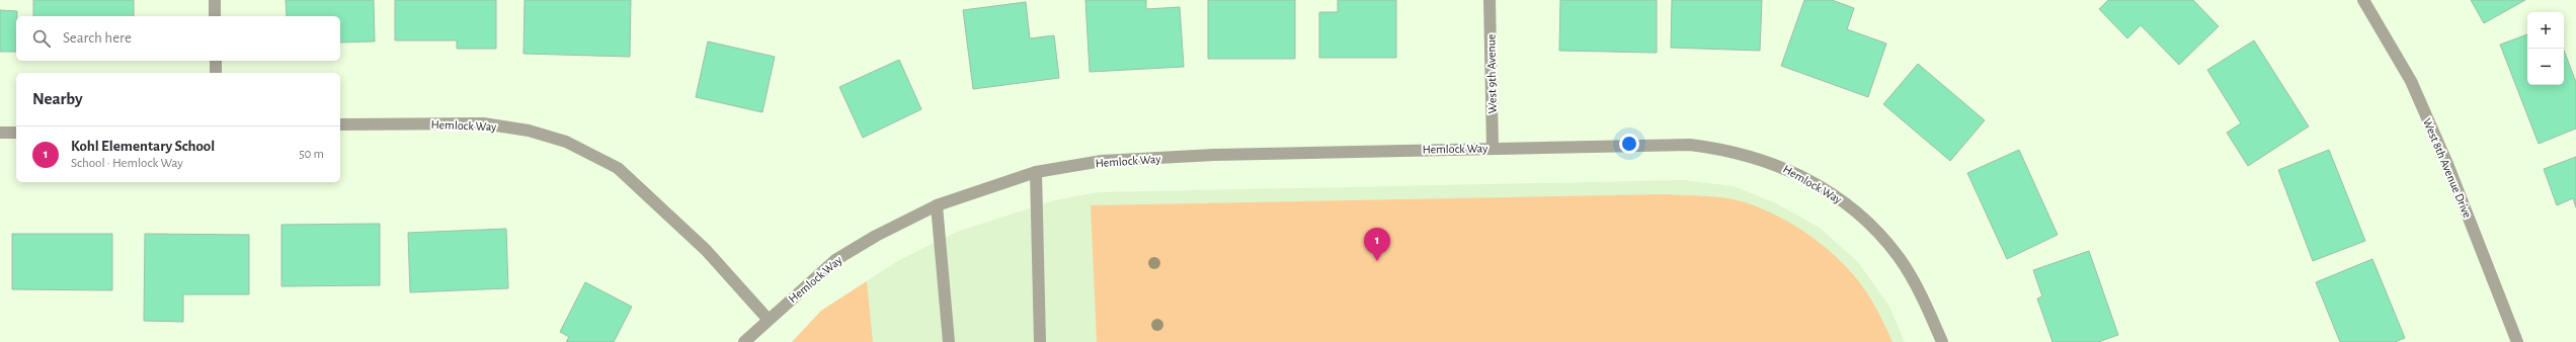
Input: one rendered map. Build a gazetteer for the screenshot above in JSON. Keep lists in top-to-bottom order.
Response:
{
  "streets": {
    "street": ["West 9th Avenue", "Hemlock Way", "West 8th Avenue Drive"]
  },
  "crossings": [
    ["West 9th Avenue", "Hemlock Way"]
  ],
  "page": {
    "map_buttons": ["+", "−"],
    "search": "Search here",
    "heading": "Nearby",
    "list": [
      {
        "mark": "1",
        "name": "Kohl Elementary School",
        "note": "School · Hemlock Way",
        "value": "50 m"
      }
    ],
    "pins": "1"
  }
}
